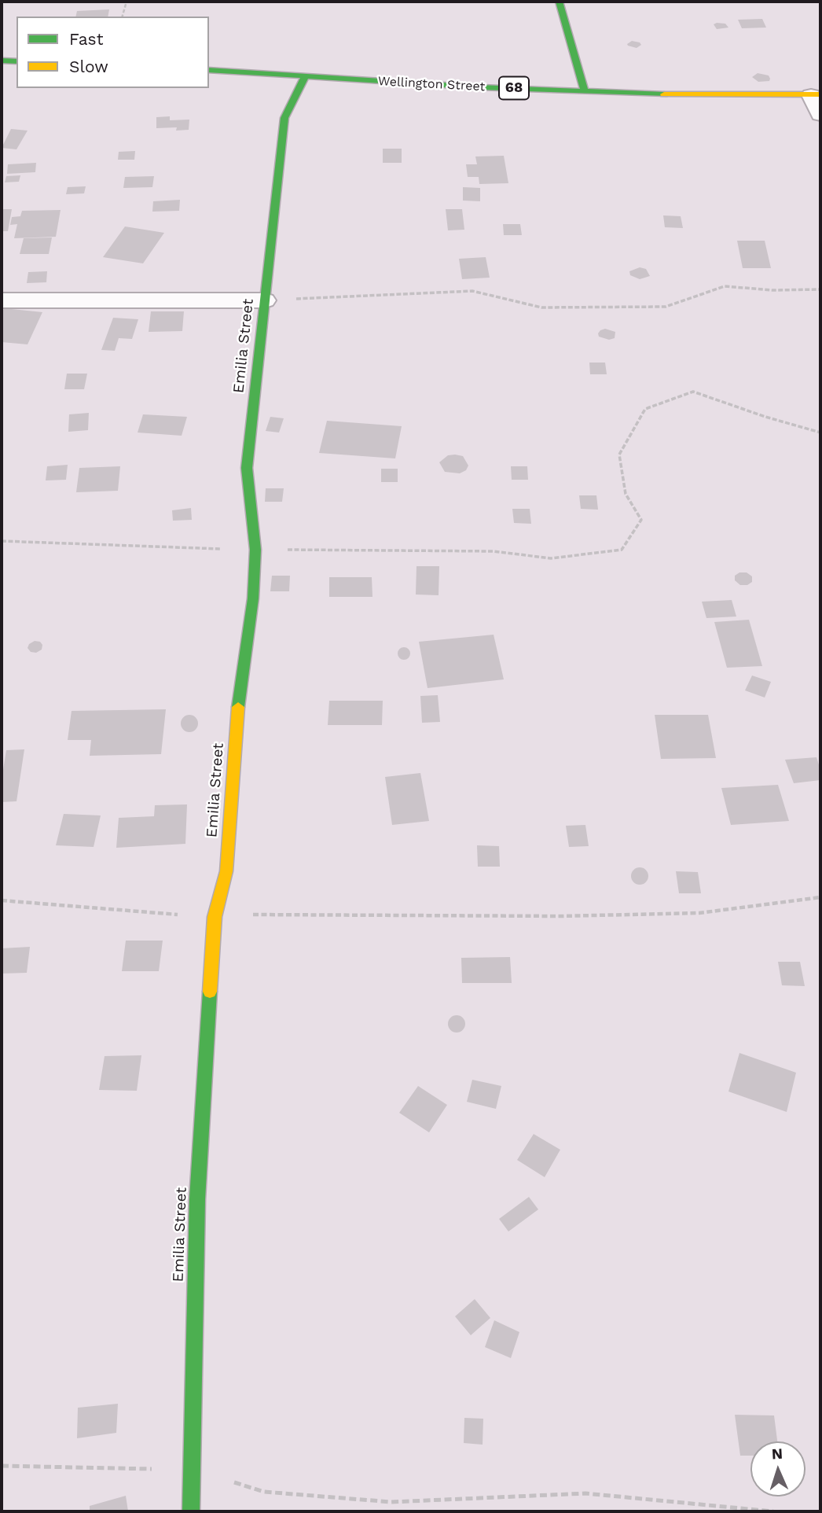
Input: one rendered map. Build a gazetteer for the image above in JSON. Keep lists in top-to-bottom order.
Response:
{
  "streets": {
    "street": ["Wellington Street", "68", "Emilia Street"]
  },
  "crossings": [
    ["Wellington Street", "Emilia Street"]
  ],
  "legend": ["Fast", "Slow"],
  "north": "top"
}
